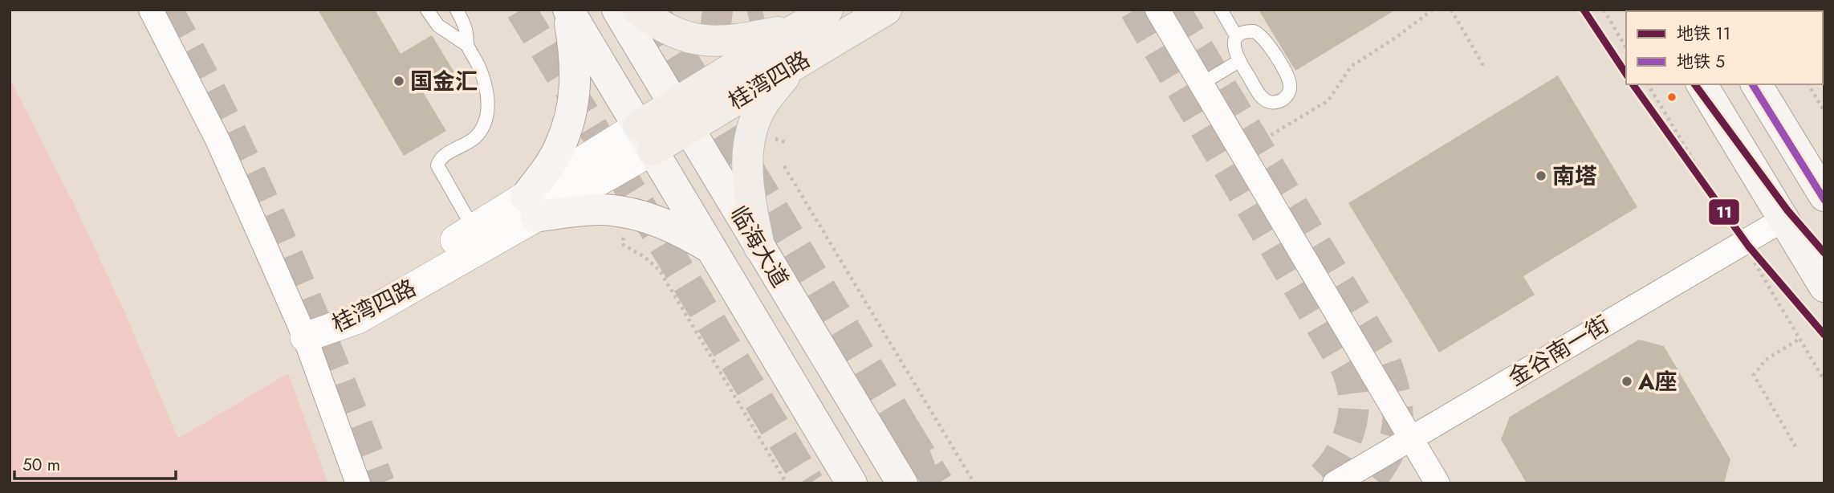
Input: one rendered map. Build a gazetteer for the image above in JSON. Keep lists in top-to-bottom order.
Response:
{
  "streets": {
    "main road": ["桂湾四路", "临海大道"],
    "street": ["金谷南一街"]
  },
  "crossings": [
    ["桂湾四路", "临海大道"]
  ],
  "places": ["国金汇", "南塔", "A座"],
  "lines": ["metro line 11", "metro line 5"],
  "legend": ["地铁 11", "地铁 5"],
  "scale_bar": "50 m"
}
